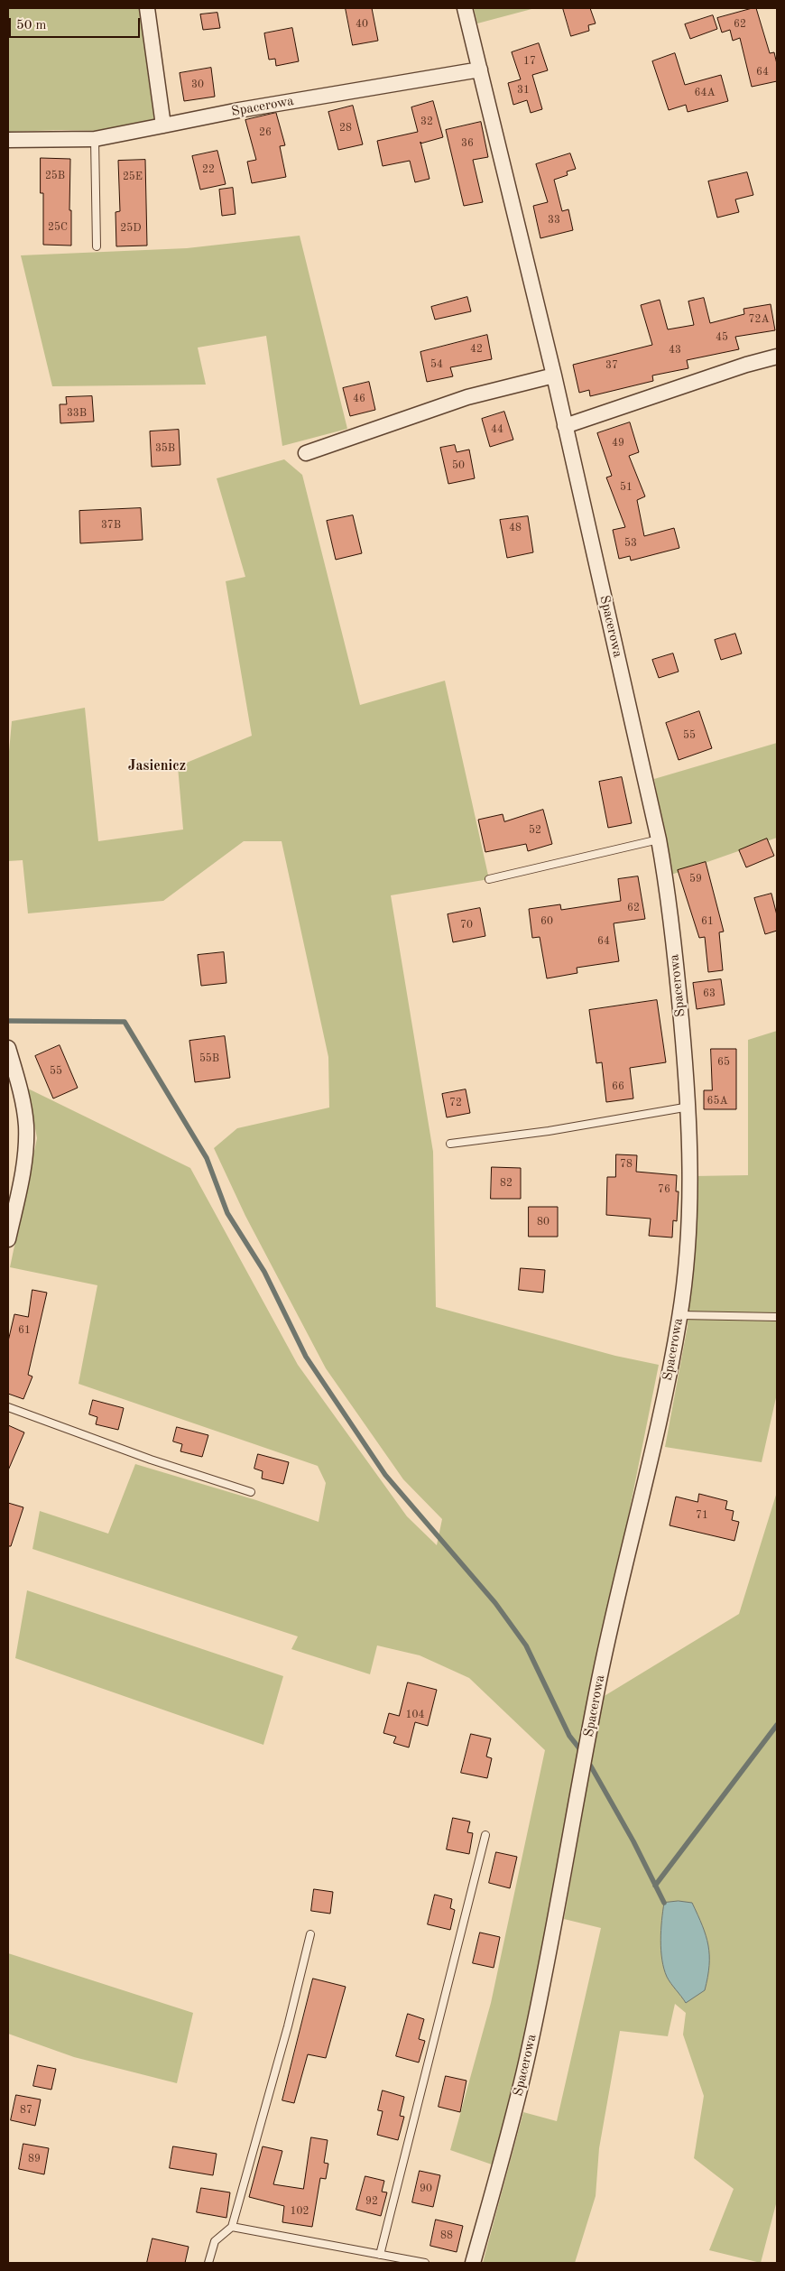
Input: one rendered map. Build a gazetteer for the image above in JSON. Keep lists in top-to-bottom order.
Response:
{
  "streets": {
    "street": ["Spacerowa"]
  },
  "districts": ["Jasienicz"],
  "house_numbers": [
    "40",
    "62",
    "17",
    "64",
    "30",
    "31",
    "64A",
    "32",
    "28",
    "26",
    "36",
    "22",
    "25B",
    "25E",
    "33",
    "25C",
    "25D",
    "72A",
    "45",
    "42",
    "43",
    "54",
    "37",
    "46",
    "33B",
    "44",
    "49",
    "35B",
    "50",
    "51",
    "37B",
    "48",
    "53",
    "55",
    "52",
    "59",
    "62",
    "60",
    "61",
    "70",
    "64",
    "63",
    "55B",
    "65",
    "55",
    "66",
    "65A",
    "72",
    "78",
    "82",
    "76",
    "80",
    "61",
    "71",
    "104",
    "87",
    "89",
    "90",
    "92",
    "102",
    "88"
  ],
  "scale_bar": "50 m"
}
